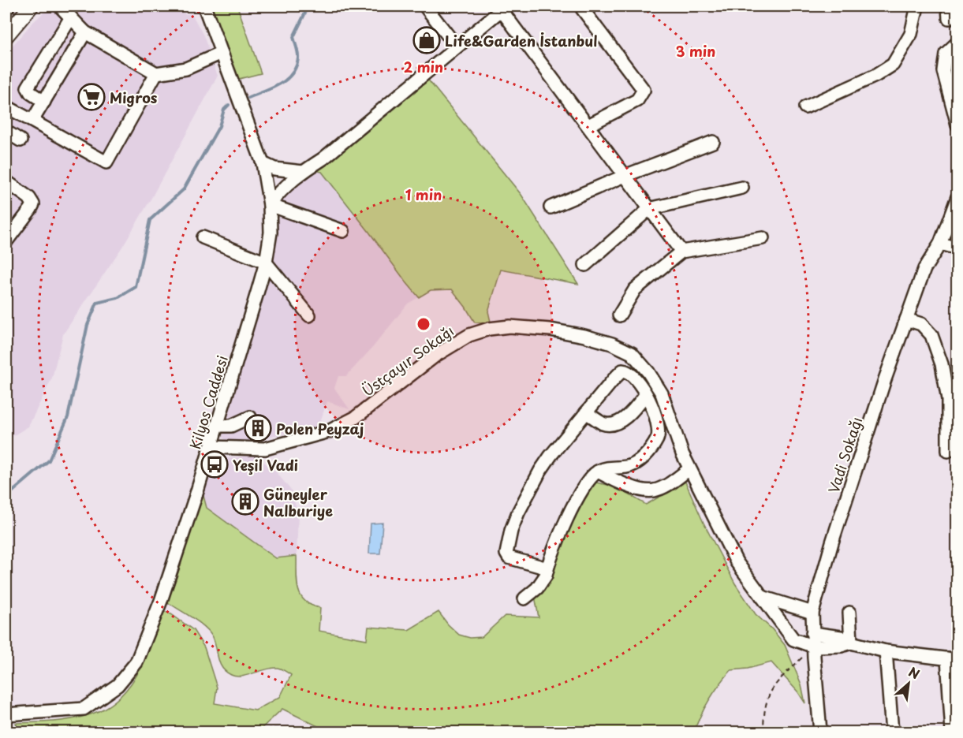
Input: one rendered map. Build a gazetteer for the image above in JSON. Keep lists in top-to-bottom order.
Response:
{
  "streets": {
    "street": ["Üstçayır Sokağı", "Kilyos Caddesi", "Vadi Sokağı"]
  },
  "crossings": [
    ["Üstçayır Sokağı", "Kilyos Caddesi"],
    ["Üstçayır Sokağı", "Vadi Sokağı"]
  ],
  "places": {
    "shop": ["Life&Garden İstanbul"],
    "supermarket": ["Migros"],
    "building": ["Polen Peyzaj", "Güneyler Nalburiye"],
    "bus stop": ["Yeşil Vadi"]
  },
  "north": "top right",
  "rings": ["3 min", "2 min", "1 min"]
}
